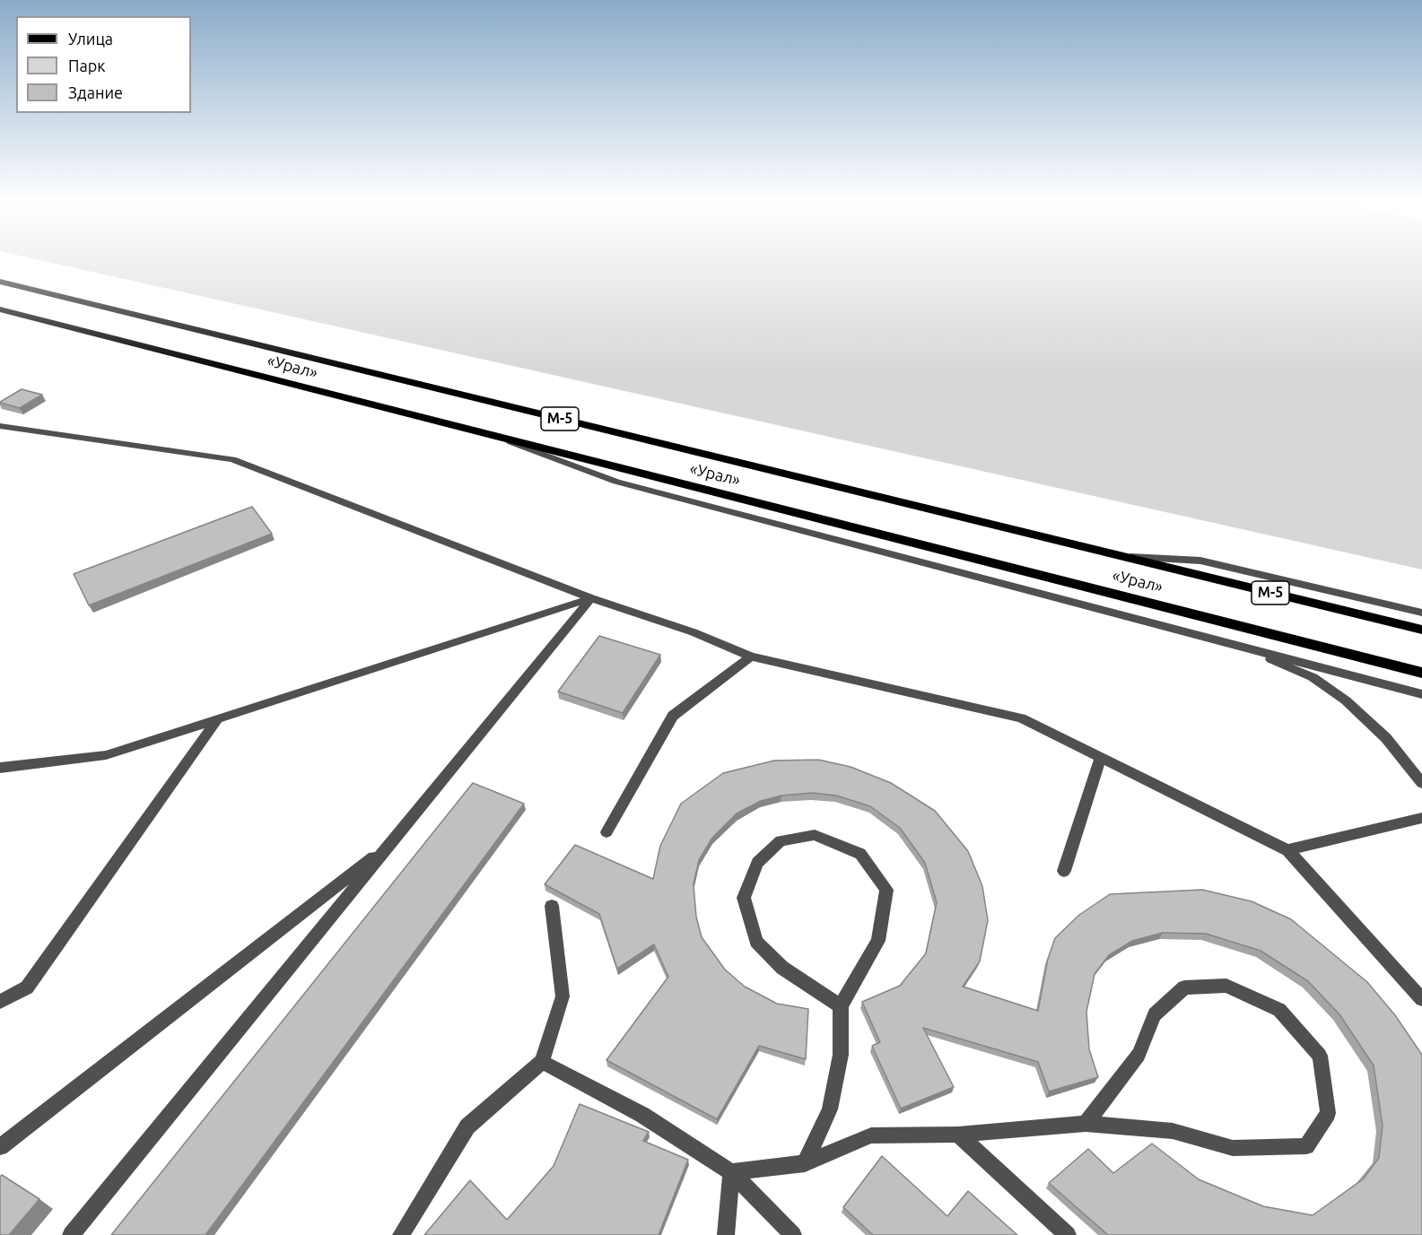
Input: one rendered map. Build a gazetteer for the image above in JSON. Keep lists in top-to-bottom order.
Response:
{
  "streets": {
    "main road": ["«Урал»", "М-5"]
  },
  "legend": ["Улица", "Парк", "Здание"]
}
